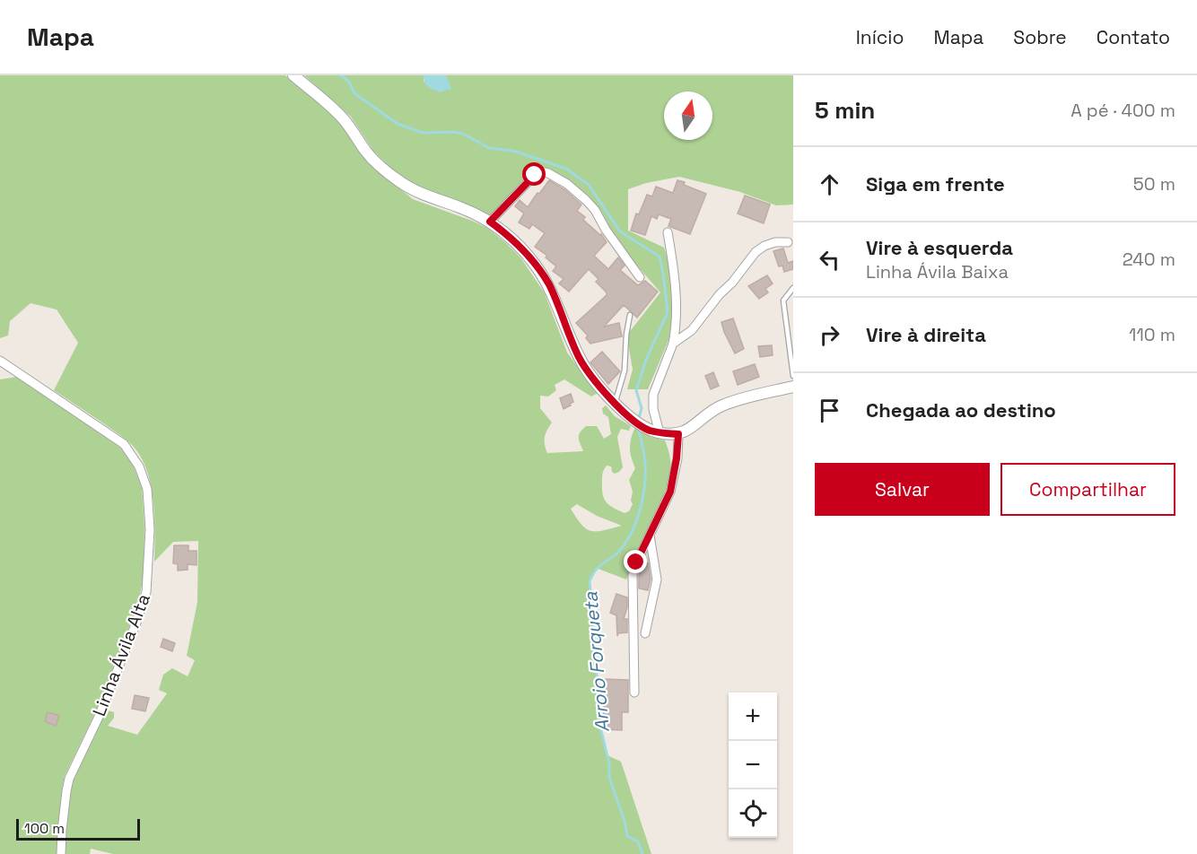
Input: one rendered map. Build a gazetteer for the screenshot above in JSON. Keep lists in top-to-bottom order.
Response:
{
  "streets": {
    "street": ["Linha Ávila Alta"]
  },
  "water": ["Arroio Forqueta"],
  "scale_bar": "100 m",
  "north": "top",
  "page": {
    "header": "Mapa",
    "nav": [
      "Início",
      "Mapa",
      "Sobre",
      "Contato"
    ],
    "heading": ["5 min", "A pé · 400 m"],
    "list": [
      ["Siga em frente", "50 m"],
      ["Vire à esquerda", "Linha Ávila Baixa", "240 m"],
      ["Vire à direita", "110 m"],
      "Chegada ao destino"
    ],
    "buttons": ["Salvar", "Compartilhar"],
    "map_buttons": ["+", "−"],
    "scale": "100 m"
  }
}
